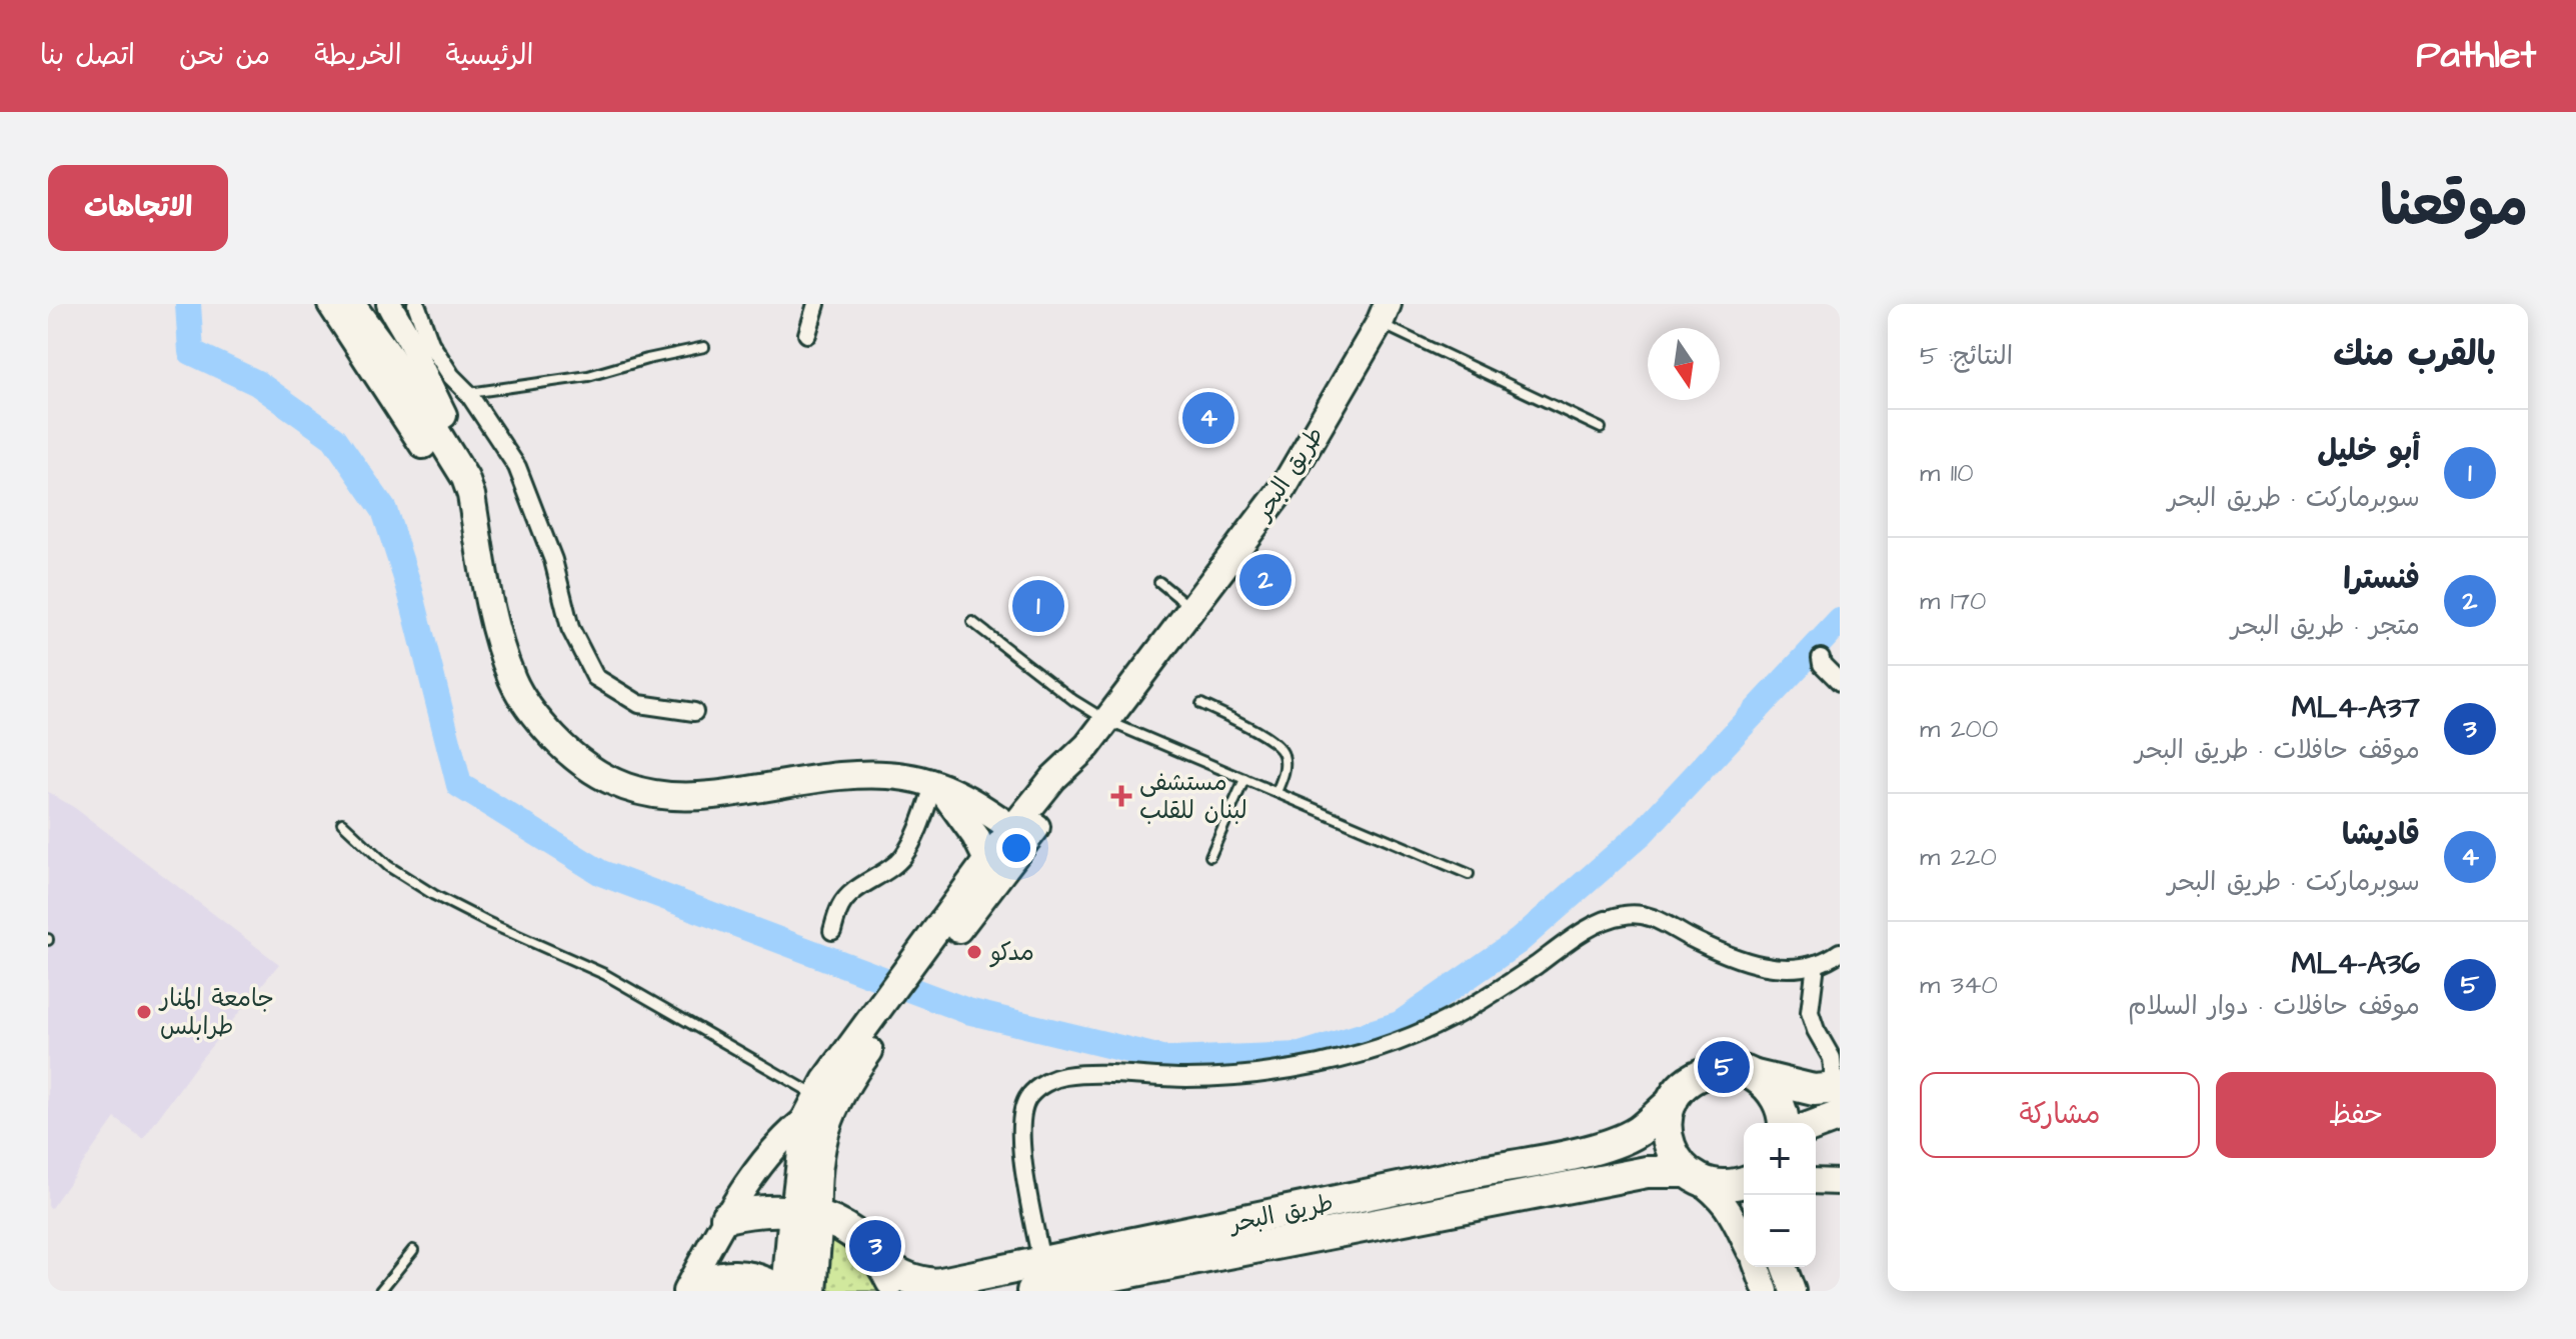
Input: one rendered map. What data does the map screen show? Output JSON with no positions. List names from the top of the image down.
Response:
{
  "streets": {
    "highway": ["طريق البحر"]
  },
  "places": {
    "health": ["مستشفى لبنان للقلب"],
    "other": ["مدكو", "جامعة المنار طرابلس"]
  },
  "north": "bottom",
  "page": {
    "header": "Pathlet",
    "nav": [
      "الرئيسية",
      "الخريطة",
      "من نحن",
      "اتصل بنا"
    ],
    "title": "موقعنا",
    "buttons": [
      "الاتجاهات",
      ["حفظ", "مشاركة"]
    ],
    "heading": ["بالقرب منك", "النتائج: 5"],
    "pins": [
      "4",
      "2",
      "1",
      "5",
      "3"
    ],
    "list": [
      {
        "mark": "1",
        "name": "أبو خليل",
        "note": "سوبرماركت · طريق البحر",
        "value": "110 m"
      },
      {
        "mark": "2",
        "name": "فنسترا",
        "note": "متجر · طريق البحر",
        "value": "170 m"
      },
      {
        "mark": "3",
        "name": "ML4-A37",
        "note": "موقف حافلات · طريق البحر",
        "value": "200 m"
      },
      {
        "mark": "4",
        "name": "قاديشا",
        "note": "سوبرماركت · طريق البحر",
        "value": "220 m"
      },
      {
        "mark": "5",
        "name": "ML4-A36",
        "note": "موقف حافلات · دوار السلام",
        "value": "340 m"
      }
    ],
    "map_buttons": ["+", "−"]
  }
}
